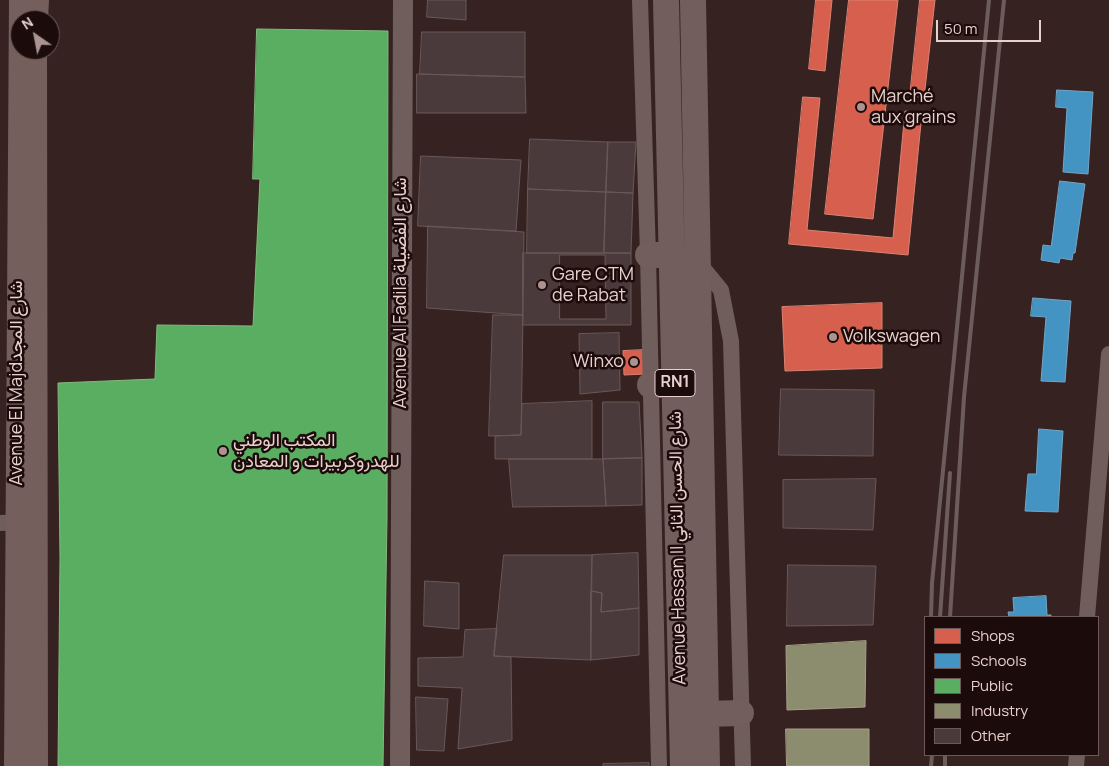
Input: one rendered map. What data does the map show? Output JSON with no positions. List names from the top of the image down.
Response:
{
  "streets": {
    "main road": ["Avenue El Majdشارع المجد", "RN1", "Avenue Hassan II شارع الحسن الثاني"],
    "street": ["Avenue Al Fadila شارع الفضيلة"]
  },
  "places": [
    "Marché aux grains",
    "Gare CTM de Rabat",
    "Volkswagen",
    "Winxo",
    "المكتب الوطني للهدروكربيرات و المعادن"
  ],
  "legend": [
    "Shops",
    "Schools",
    "Public",
    "Industry",
    "Other"
  ],
  "scale_bar": "50 m",
  "north": "top left"
}
